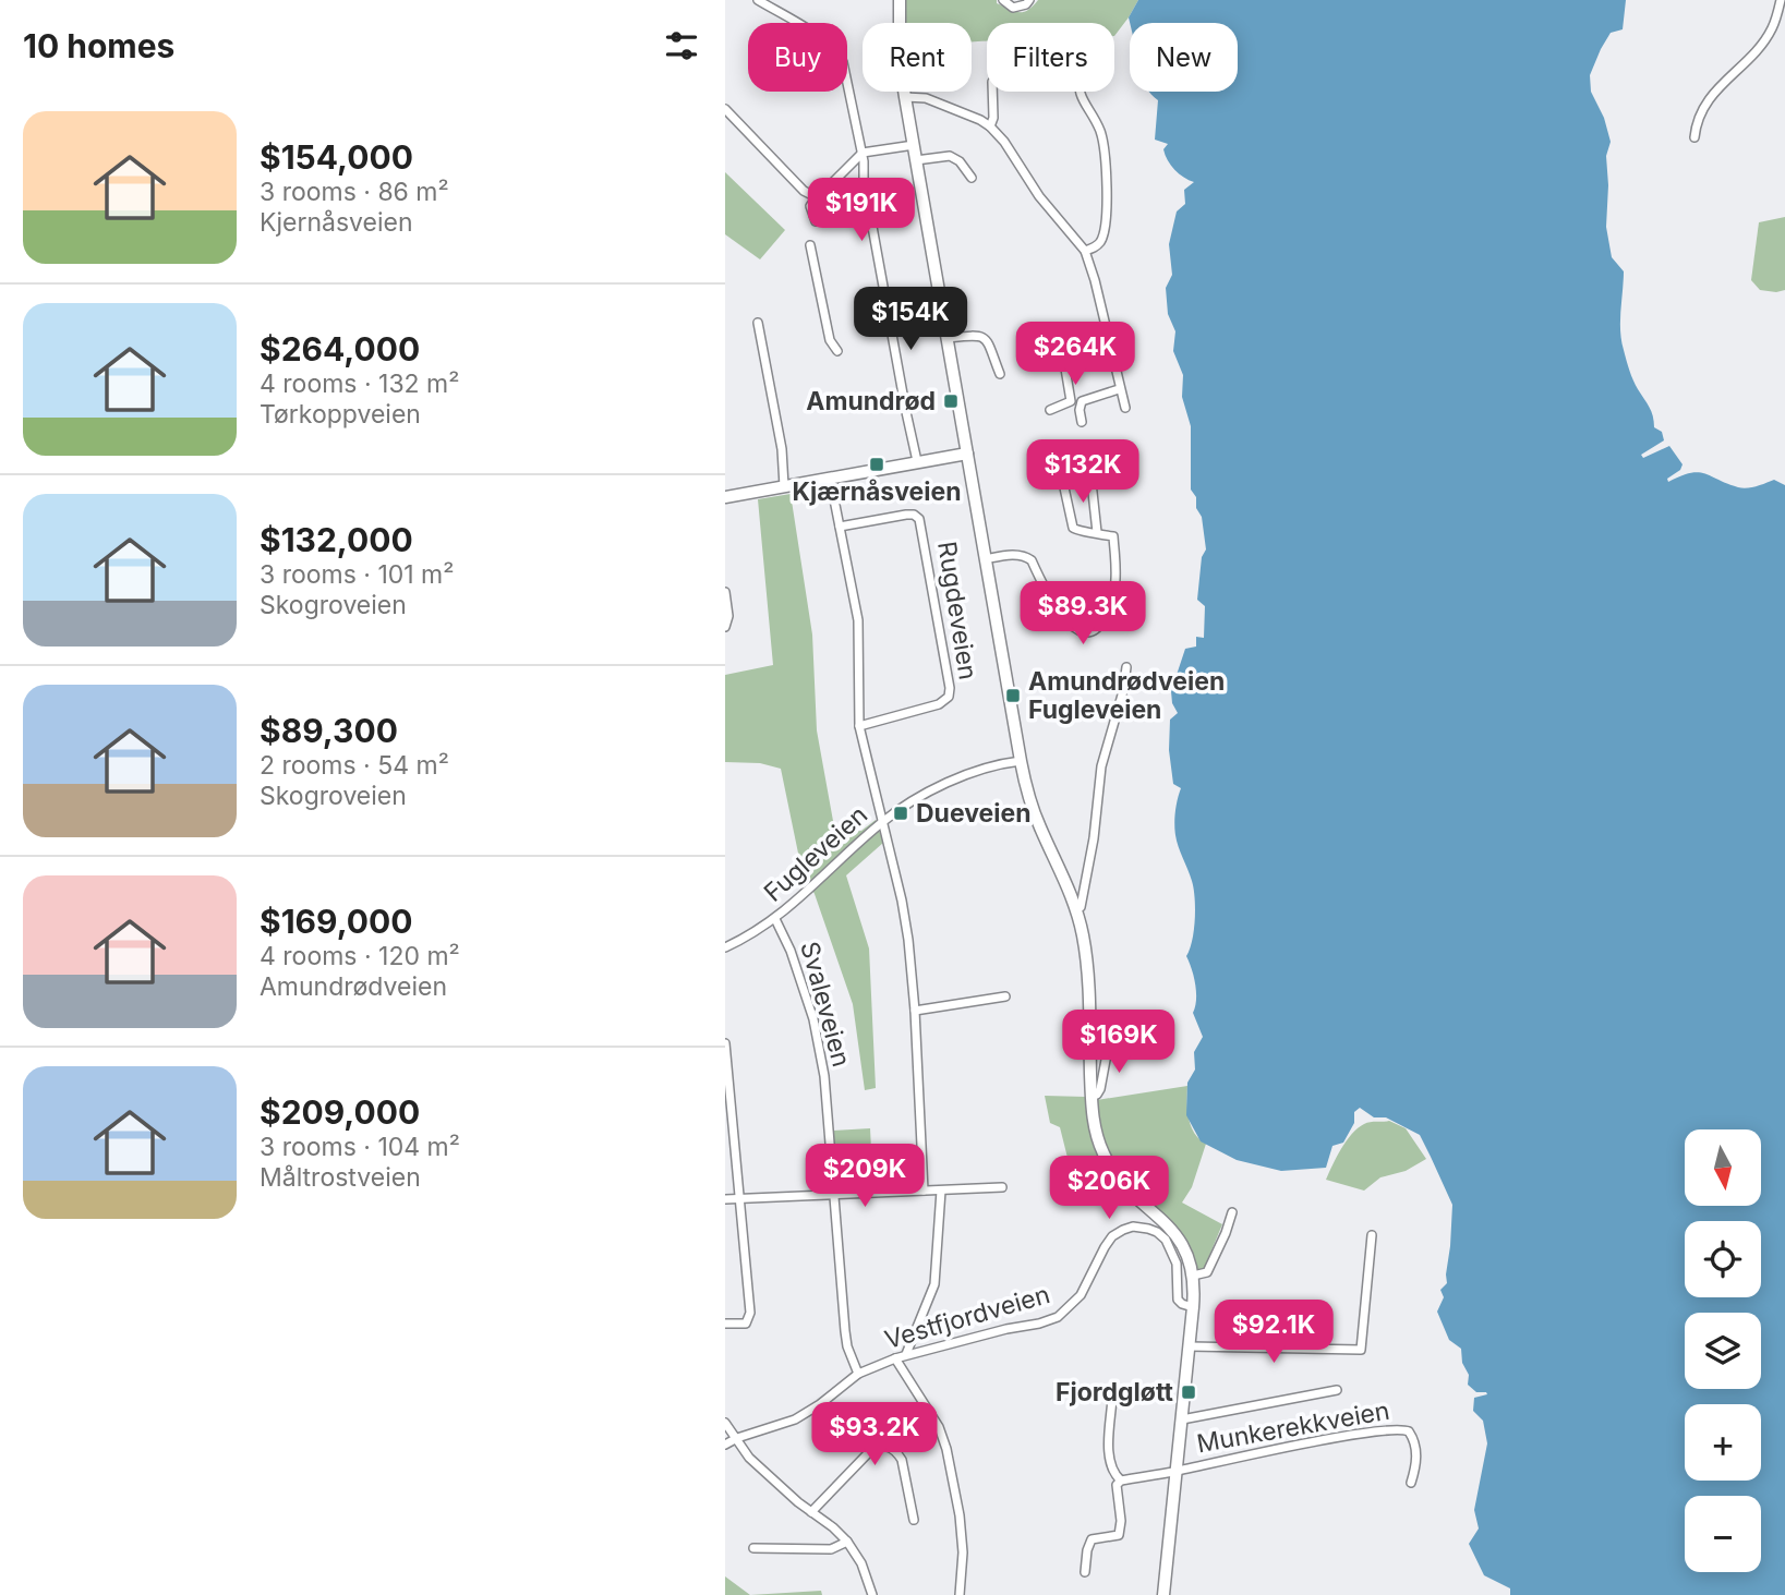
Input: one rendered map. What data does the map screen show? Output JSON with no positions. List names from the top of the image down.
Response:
{
  "streets": {
    "main road": ["Munkerekkveien"],
    "street": [
      "Rugdeveien",
      "Fugleveien",
      "Svaleveien",
      "Vestfjordveien"
    ]
  },
  "crossings": [
    ["Fugleveien", "Svaleveien"],
    ["Svaleveien", "Vestfjordveien"],
    ["Vestfjordveien", "Munkerekkveien"]
  ],
  "places": {
    "transit": [
      "Amundrød",
      "Kjærnåsveien",
      "Amundrødveien Fugleveien",
      "Dueveien",
      "Fjordgløtt"
    ]
  },
  "north": "bottom",
  "page": {
    "heading": "10 homes",
    "chip": [
      "Buy",
      "Rent",
      "Filters",
      "New"
    ],
    "list": [
      {
        "name": "$154,000",
        "note": "3 rooms · 86 m² · Kjernåsveien"
      },
      {
        "name": "$264,000",
        "note": "4 rooms · 132 m² · Tørkoppveien"
      },
      {
        "name": "$132,000",
        "note": "3 rooms · 101 m² · Skogroveien"
      },
      {
        "name": "$89,300",
        "note": "2 rooms · 54 m² · Skogroveien"
      },
      {
        "name": "$169,000",
        "note": "4 rooms · 120 m² · Amundrødveien"
      },
      {
        "name": "$209,000",
        "note": "3 rooms · 104 m² · Måltrostveien"
      }
    ],
    "price": [
      "$191K",
      "$154K",
      "$264K",
      "$132K",
      "$89.3K",
      "$169K",
      "$209K",
      "$206K",
      "$92.1K",
      "$93.2K"
    ],
    "map_buttons": ["+", "−"]
  }
}
